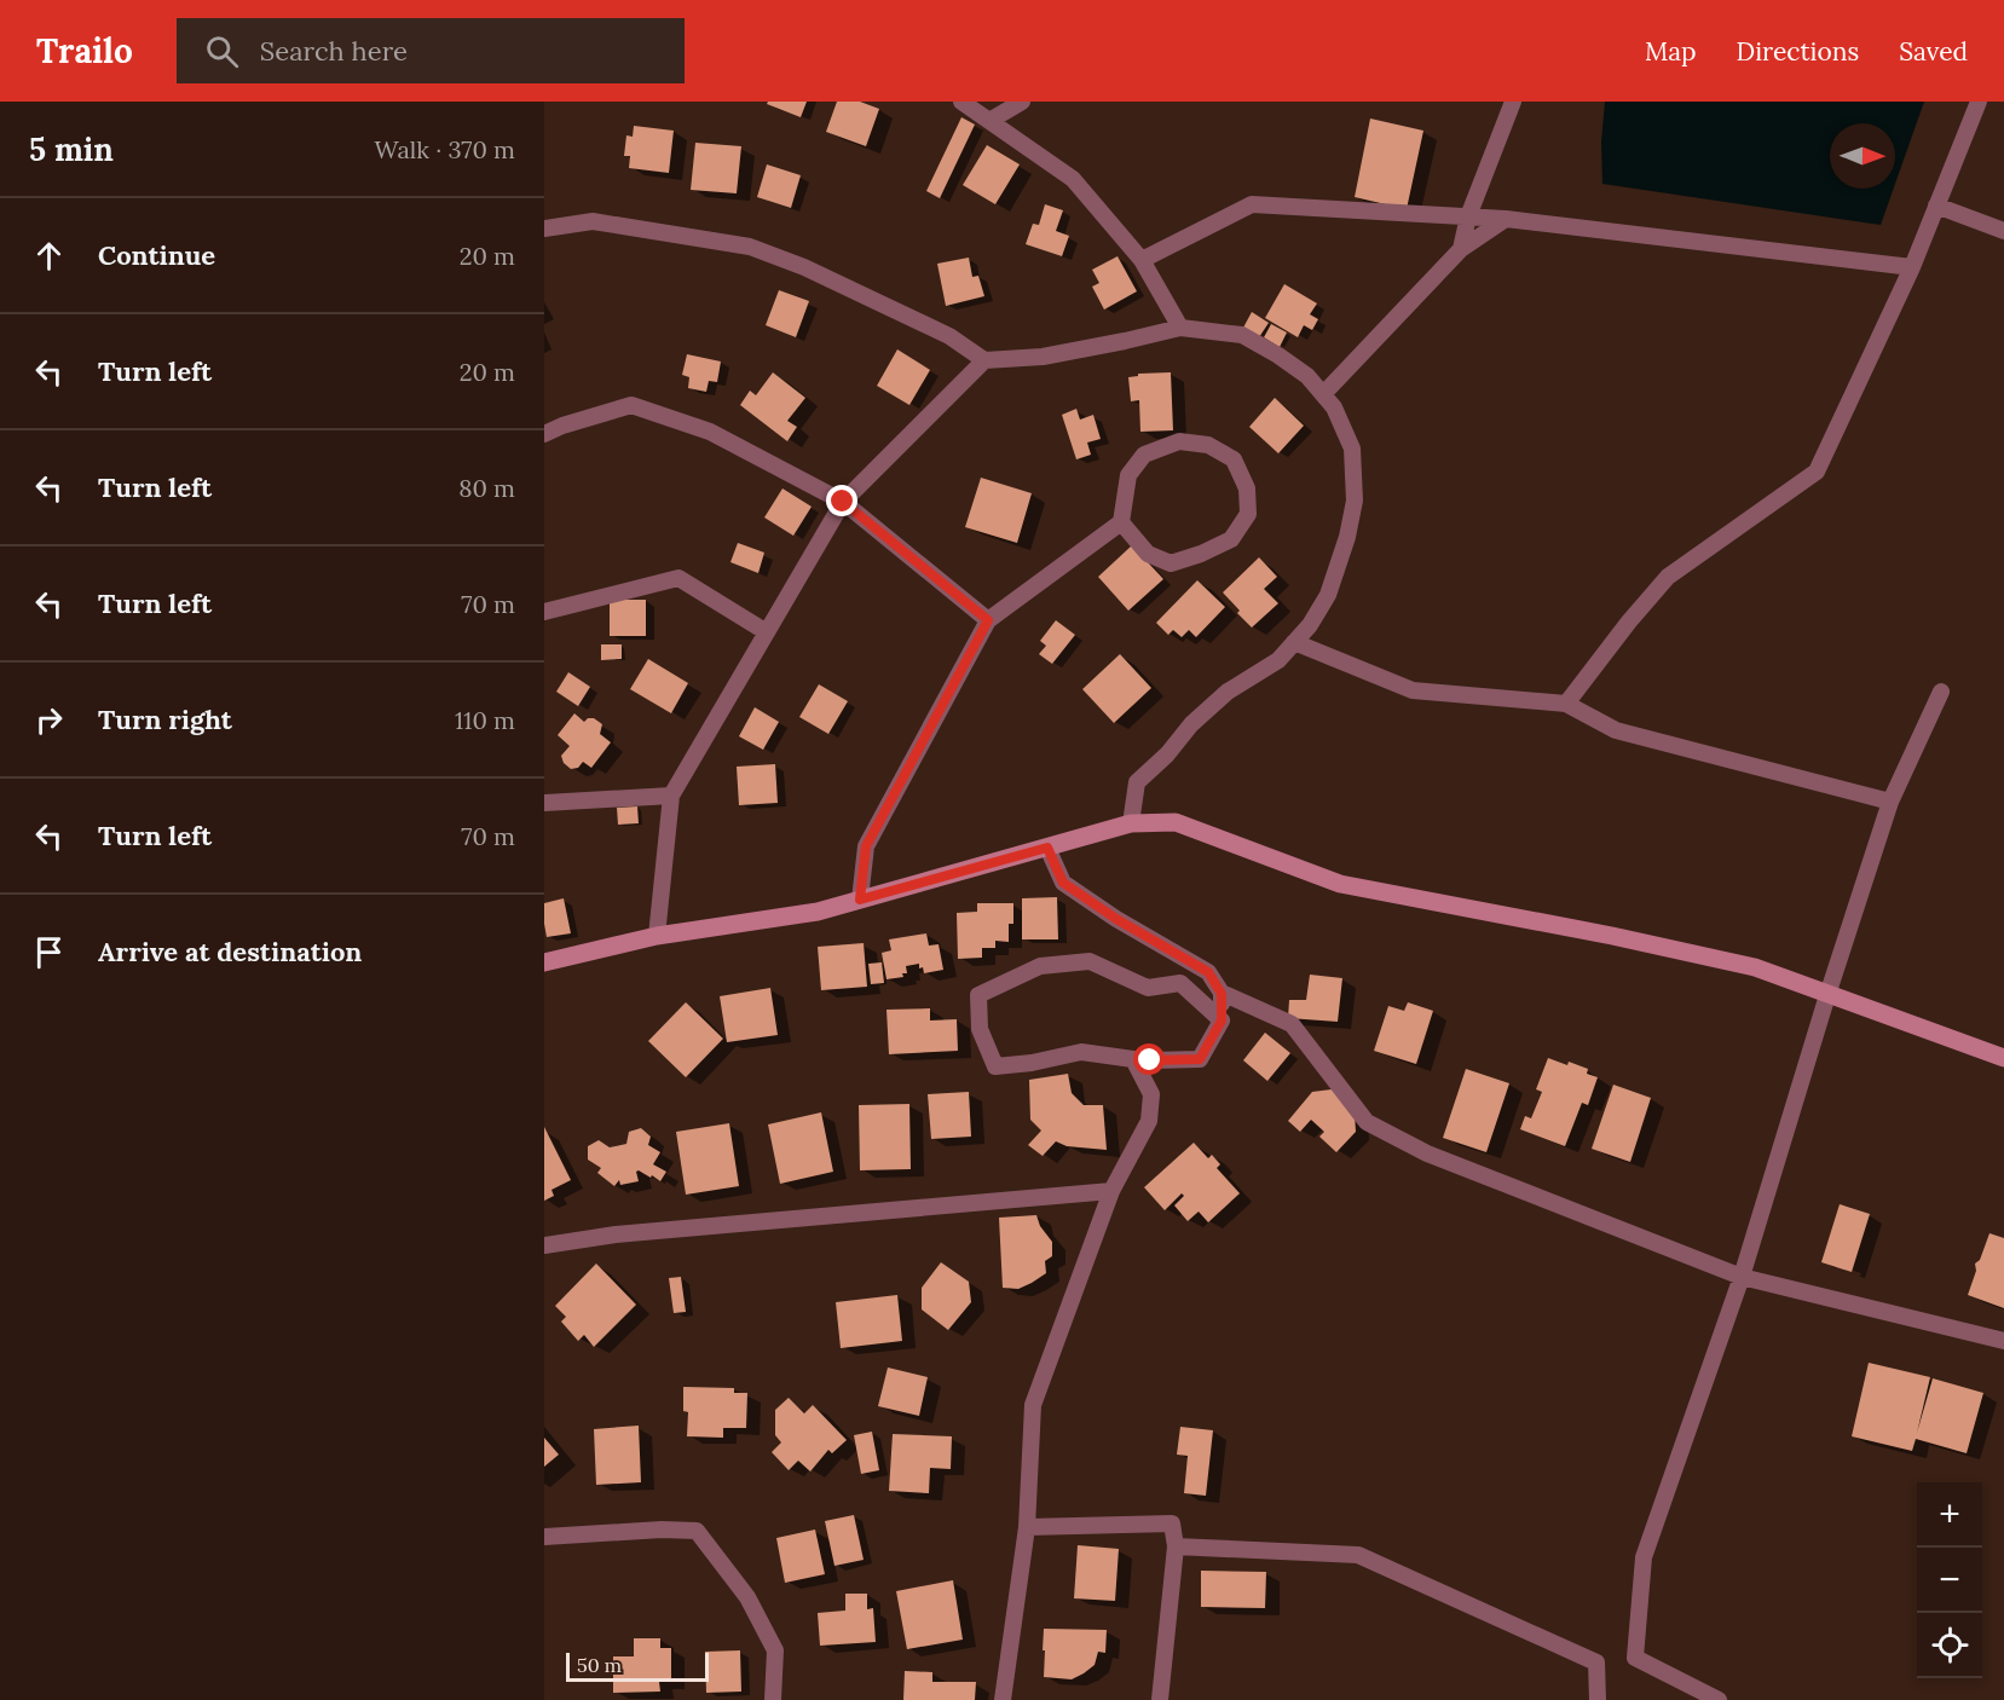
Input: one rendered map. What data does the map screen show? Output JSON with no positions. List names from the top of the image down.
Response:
{
  "scale_bar": "50 m",
  "north": "right",
  "page": {
    "header": "Trailo",
    "search": "Search here",
    "nav": ["Map", "Directions", "Saved"],
    "heading": ["5 min", "Walk · 370 m"],
    "list": [
      ["Continue", "20 m"],
      ["Turn left", "20 m"],
      ["Turn left", "80 m"],
      ["Turn left", "70 m"],
      ["Turn right", "110 m"],
      ["Turn left", "70 m"],
      "Arrive at destination"
    ],
    "map_buttons": ["+", "−"],
    "scale": "50 m"
  }
}
